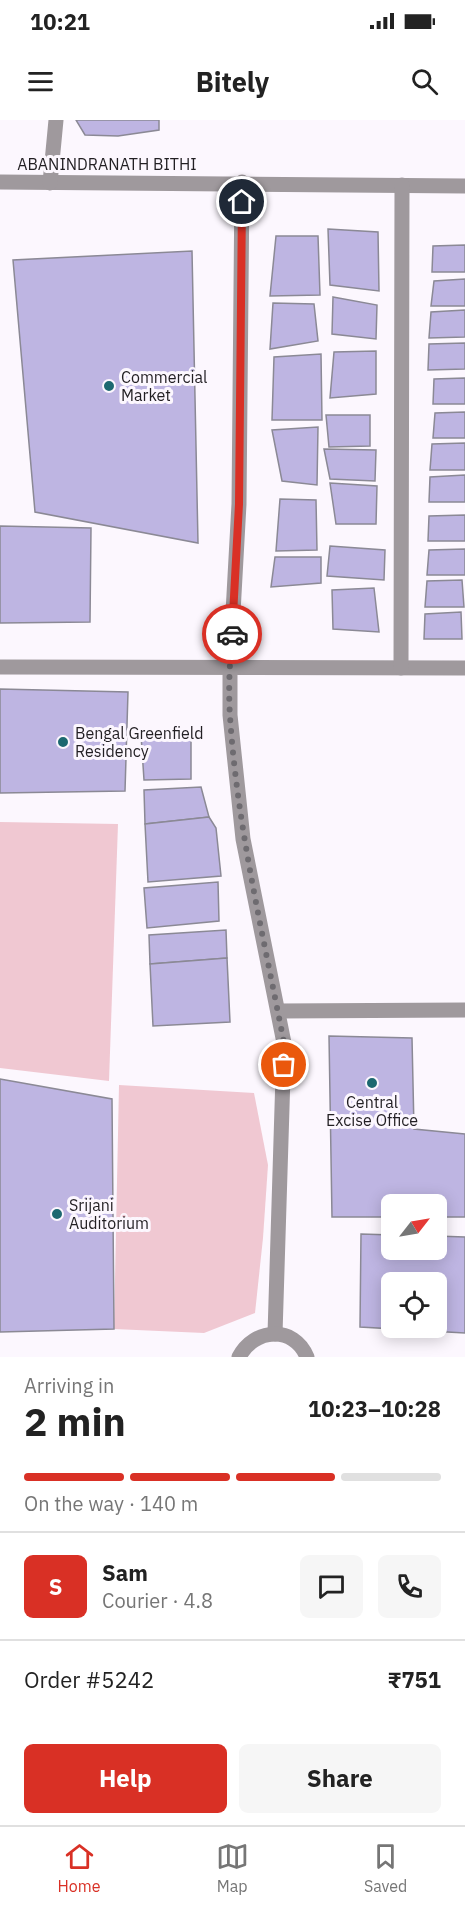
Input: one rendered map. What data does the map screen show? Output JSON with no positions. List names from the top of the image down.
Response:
{
  "streets": {
    "street": ["ABANINDRANATH BITHI"]
  },
  "places": [
    "Commercial Market",
    "Bengal Greenfield Residency",
    "Central Excise Office",
    "Srijani Auditorium"
  ],
  "north": "top right",
  "page": {
    "status": "10:21",
    "header": "Bitely",
    "heading": ["2 min", "Arriving in", "10:23–10:28"],
    "panel": [
      "Sam",
      "Courier · 4.8",
      "Order #5242",
      "₹751"
    ],
    "bar": "On the way · 140 m",
    "round": "S",
    "buttons": ["Help", "Share"],
    "tabs": ["Home", "Map", "Saved"]
  }
}
